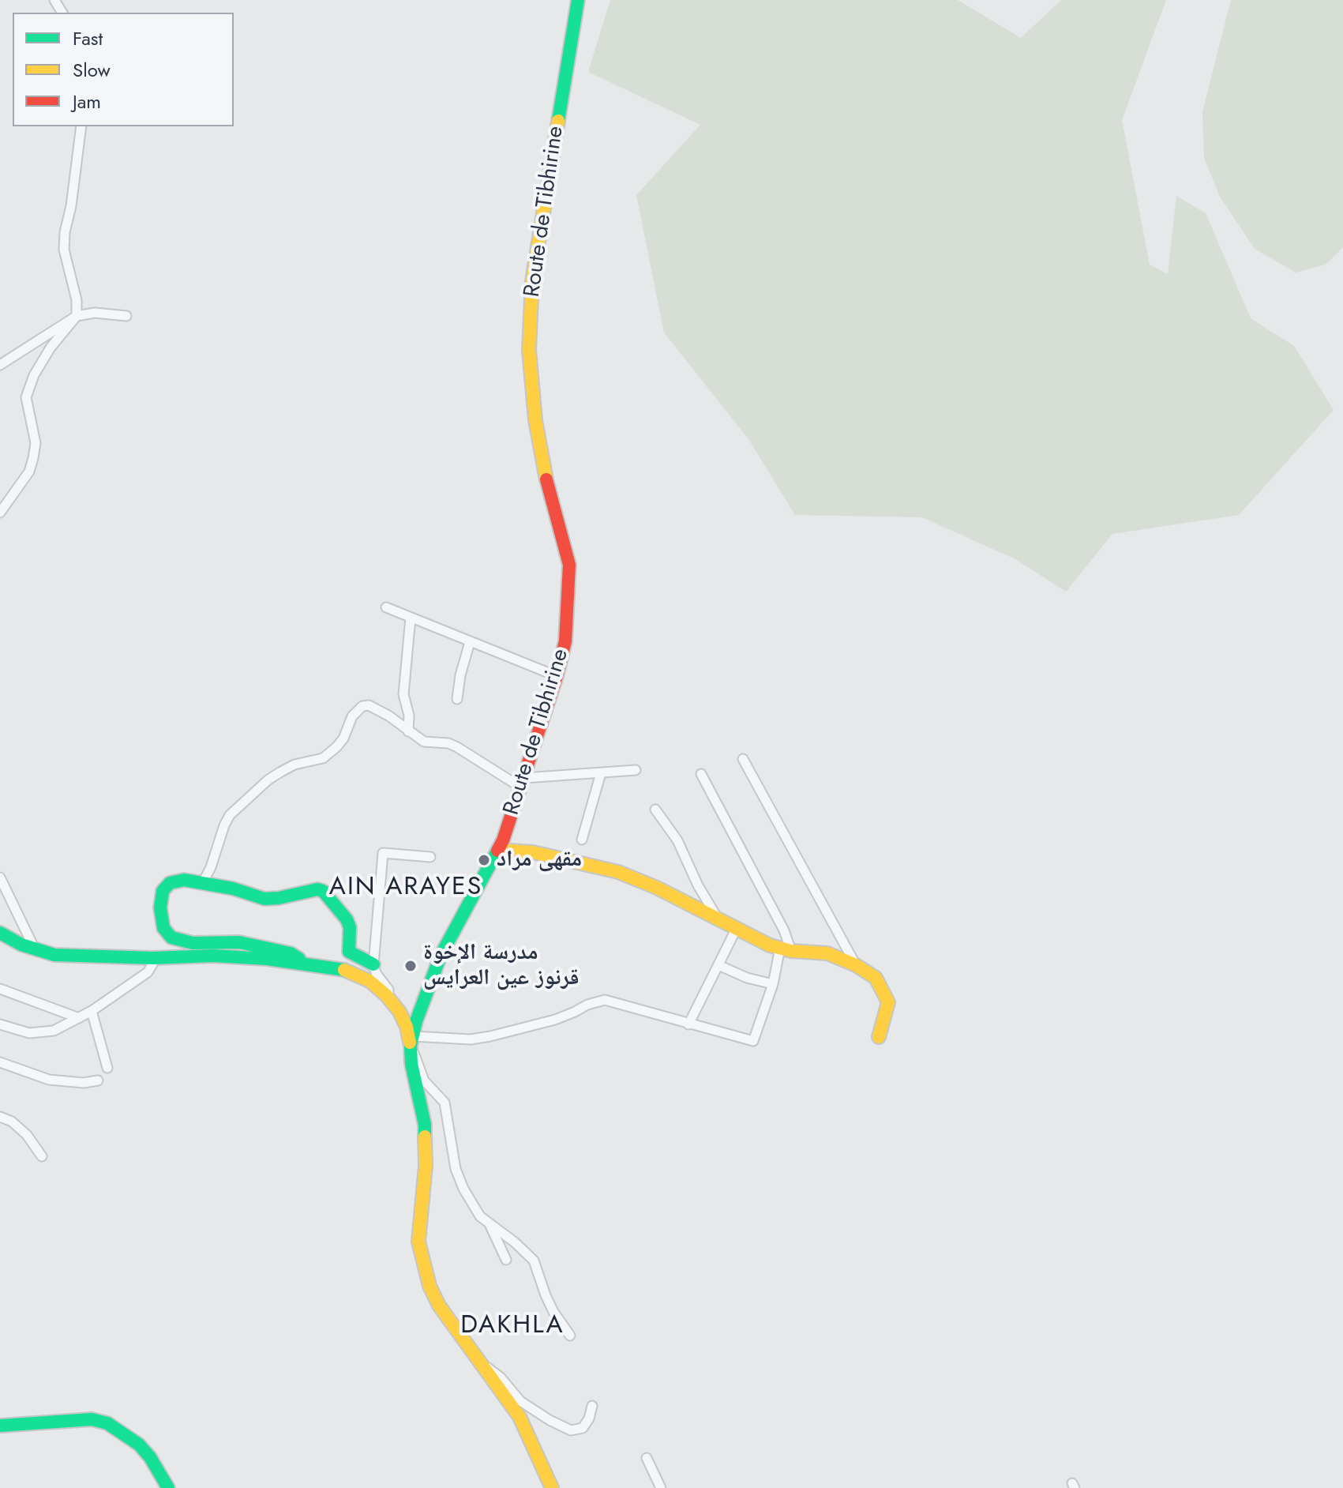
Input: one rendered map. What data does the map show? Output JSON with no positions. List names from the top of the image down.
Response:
{
  "streets": {
    "street": ["Route de Tibhirine"]
  },
  "districts": ["AIN ARAYES", "DAKHLA"],
  "places": ["مقهى مراد", "مدرسة الإخوة قرنوز عين العرايس"],
  "legend": ["Fast", "Slow", "Jam"]
}
